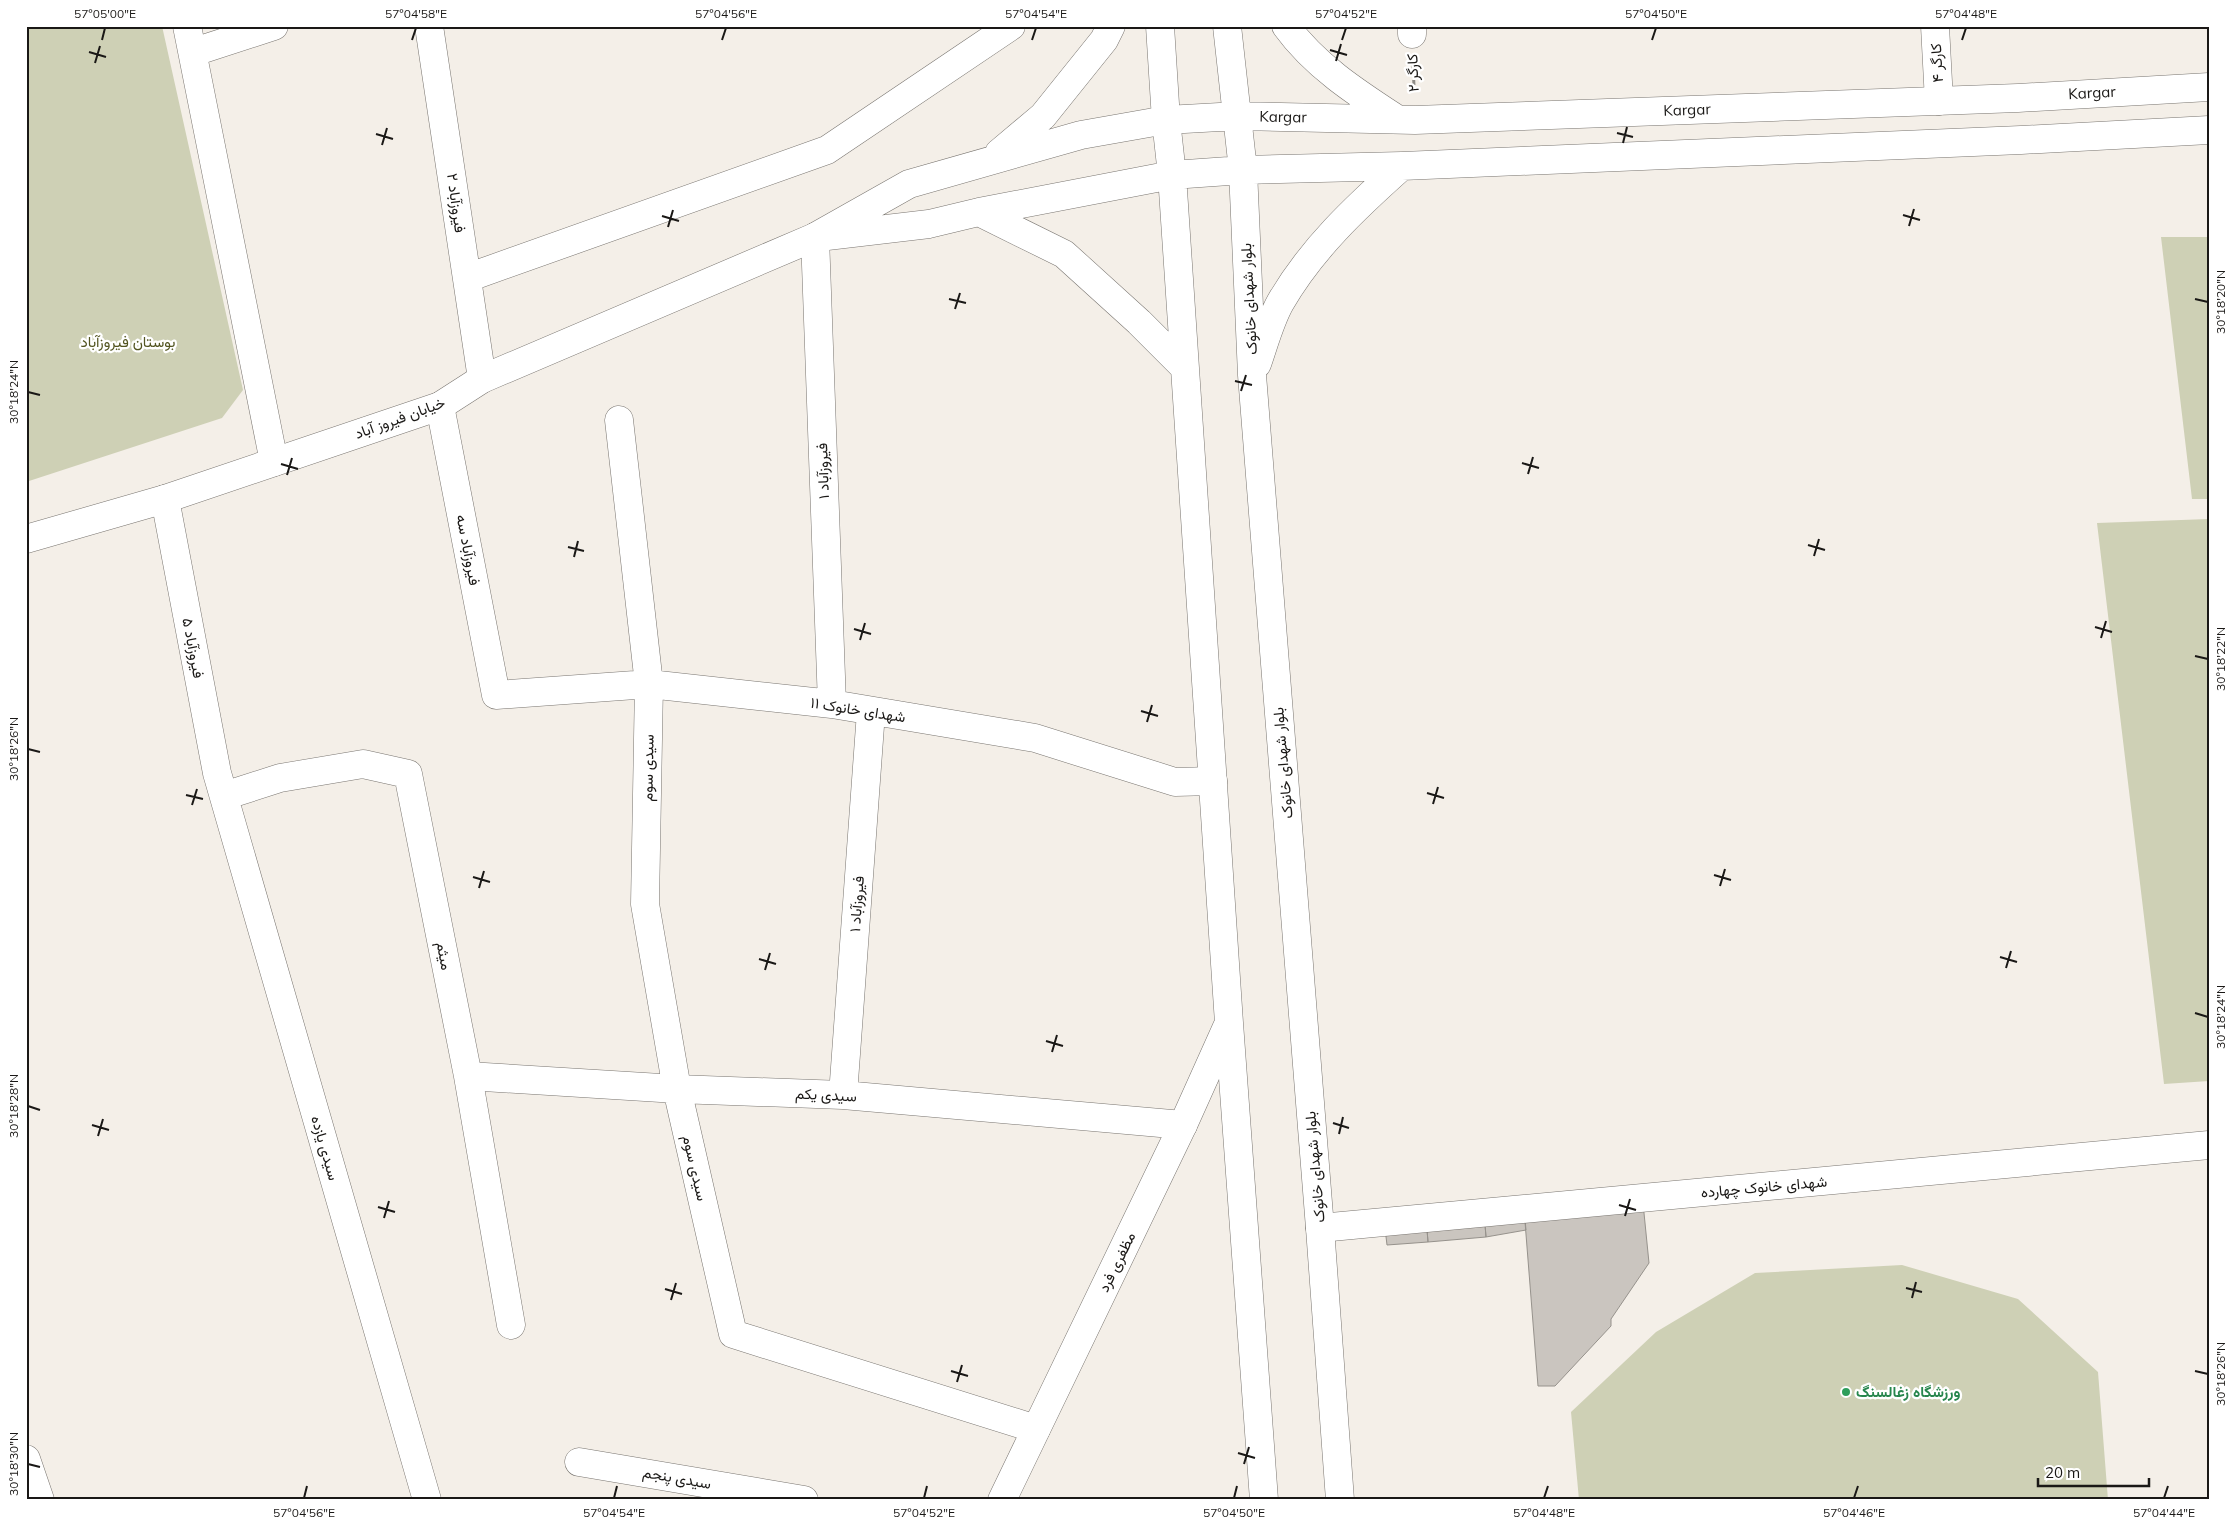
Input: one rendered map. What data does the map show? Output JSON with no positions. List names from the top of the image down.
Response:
{
  "streets": {
    "street": [
      "کارگر ۴",
      "Kargar",
      "فیروزآباد ۲",
      "بلوار شهدای خانوک",
      "خیابان فیروز آباد",
      "فیروزآباد ۱",
      "فیروزآباد سه",
      "فیروزآباد ۵",
      "شهدای خانوک ۱۱",
      "سیدی سوم",
      "میثم",
      "سیدی یکم",
      "سیدی یازده",
      "شهدای خانوک چهارده",
      "مظفری فرد",
      "سیدی پنجم"
    ],
    "path": ["کارگر ۲"]
  },
  "crossings": [
    ["کارگر ۴", "Kargar"],
    ["کارگر ۲", "Kargar"],
    ["Kargar", "بلوار شهدای خانوک"],
    ["Kargar", "خیابان فیروز آباد"],
    ["Kargar", "فیروزآباد ۱"],
    ["فیروزآباد ۲", "خیابان فیروز آباد"],
    ["بلوار شهدای خانوک", "شهدای خانوک چهارده"],
    ["خیابان فیروز آباد", "فیروزآباد ۱"],
    ["خیابان فیروز آباد", "فیروزآباد سه"],
    ["خیابان فیروز آباد", "فیروزآباد ۵"],
    ["فیروزآباد ۱", "شهدای خانوک ۱۱"],
    ["فیروزآباد ۱", "سیدی یکم"],
    ["فیروزآباد سه", "شهدای خانوک ۱۱"],
    ["فیروزآباد ۵", "میثم"],
    ["فیروزآباد ۵", "سیدی یازده"],
    ["شهدای خانوک ۱۱", "سیدی سوم"],
    ["سیدی سوم", "سیدی یکم"],
    ["سیدی سوم", "مظفری فرد"],
    ["میثم", "سیدی یکم"],
    ["میثم", "سیدی یازده"],
    ["سیدی یکم", "مظفری فرد"]
  ],
  "parks": ["بوستان فیروزآباد"],
  "places": ["ورزشگاه زغالسنگ"],
  "scale_bar": "20 m",
  "coordinates": [
    "57°05'00\"E",
    "57°04'58\"E",
    "57°04'56\"E",
    "57°04'54\"E",
    "57°04'52\"E",
    "57°04'50\"E",
    "57°04'48\"E",
    "30°18'20\"N",
    "30°18'24\"N",
    "30°18'22\"N",
    "30°18'26\"N",
    "30°18'28\"N",
    "30°18'30\"N",
    "57°04'46\"E",
    "57°04'44\"E"
  ]
}
